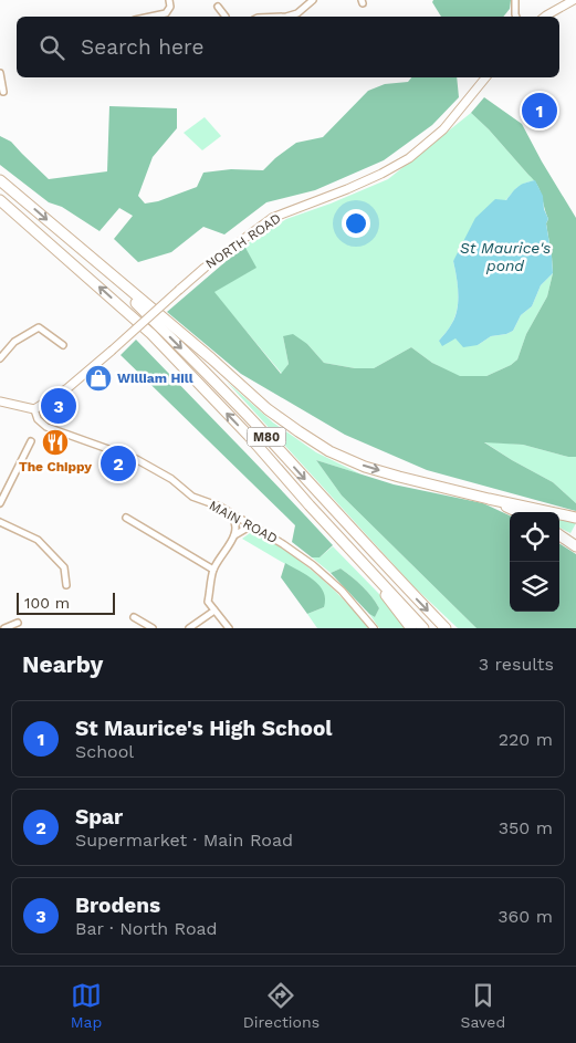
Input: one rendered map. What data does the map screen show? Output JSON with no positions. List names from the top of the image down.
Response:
{
  "streets": {
    "highway": ["M80"],
    "main road": ["NORTH ROAD"],
    "street": ["MAIN ROAD"]
  },
  "crossings": [
    ["NORTH ROAD", "MAIN ROAD"]
  ],
  "water": ["St Maurice's pond"],
  "places": {
    "shop": ["William Hill"],
    "restaurant": ["The Chippy"]
  },
  "scale_bar": "100 m",
  "page": {
    "search": "Search here",
    "pins": ["1", "3", "2"],
    "scale": "100 m",
    "heading": ["Nearby", "3 results"],
    "list": [
      {
        "mark": "1",
        "name": "St Maurice's High School",
        "note": "School",
        "value": "220 m"
      },
      {
        "mark": "2",
        "name": "Spar",
        "note": "Supermarket · Main Road",
        "value": "350 m"
      },
      {
        "mark": "3",
        "name": "Brodens",
        "note": "Bar · North Road",
        "value": "360 m"
      }
    ],
    "nav": ["Map", "Directions", "Saved"]
  }
}
